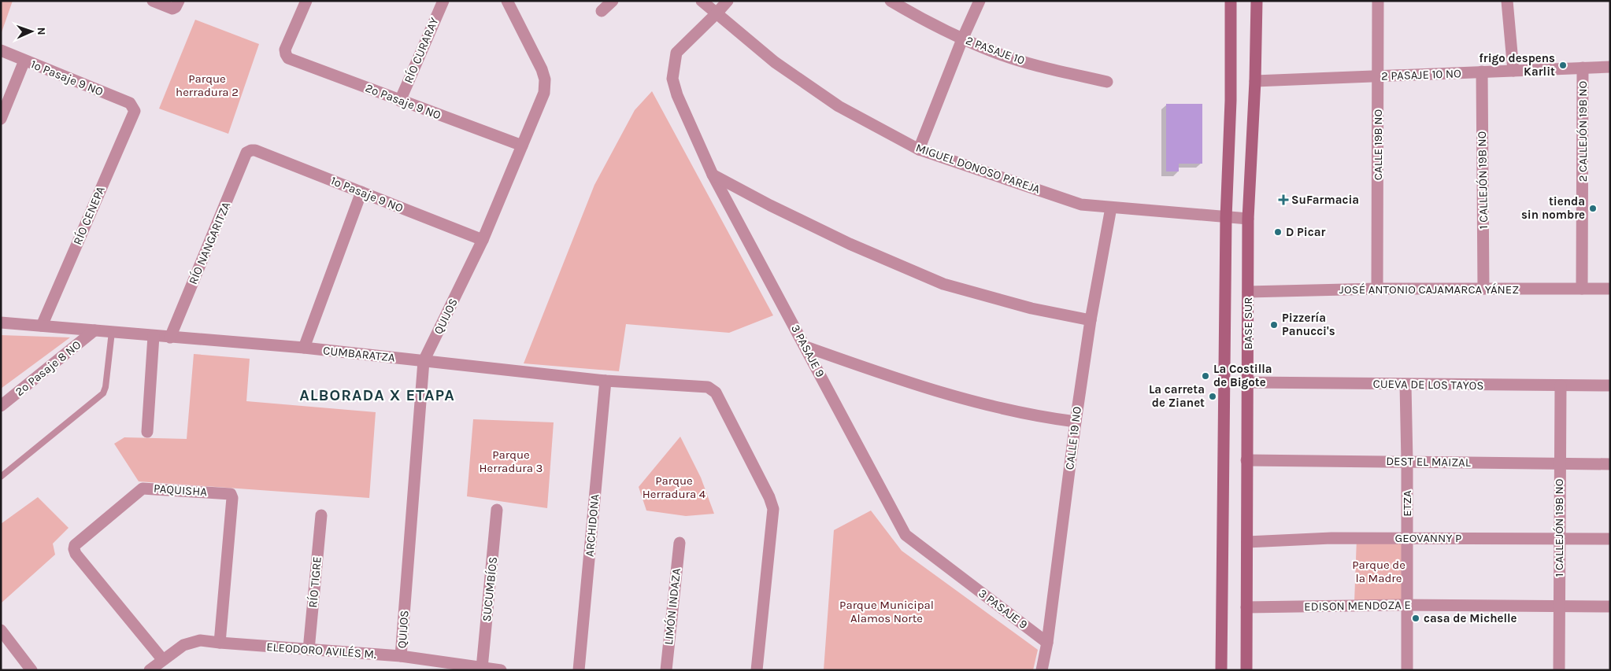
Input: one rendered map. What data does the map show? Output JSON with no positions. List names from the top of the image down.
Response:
{
  "streets": {
    "street": [
      "RÍO CURARAY",
      "2 PASAJE 10",
      "2 PASAJE 10 NO",
      "1º Pasaje 9 NO",
      "2º Pasaje 9 NO",
      "2 CALLEJÓN 19B NO",
      "CALLE 19B NO",
      "MIGUEL DONOSO PAREJA",
      "1 CALLEJÓN 19B NO",
      "RÍO CENEPA",
      "RÍO NANGARITZA",
      "JOSÉ ANTONIO CAJAMARCA YÁNEZ",
      "QUIJOS",
      "BASE SUR",
      "3 PASAJE 9",
      "CUMBARATZA",
      "2º Pasaje 8 NO",
      "CUEVA DE LOS TAYOS",
      "CALLE 19 NO",
      "DEST EL MAIZAL",
      "PAQUISHA",
      "ETZA",
      "ARCHIDONA",
      "GEOVANNY P",
      "RÍO TIGRE",
      "SUCUMBÍOS",
      "EDISON MENDOZA E",
      "LIMÓN INDAZA",
      "ELEODORO AVILÉS M."
    ]
  },
  "crossings": [
    ["RÍO CURARAY", "2º Pasaje 9 NO"],
    ["2 PASAJE 10 NO", "2 CALLEJÓN 19B NO"],
    ["2 PASAJE 10 NO", "CALLE 19B NO"],
    ["2 PASAJE 10 NO", "1 CALLEJÓN 19B NO"],
    ["2 PASAJE 10 NO", "BASE SUR"],
    ["1º Pasaje 9 NO", "RÍO CENEPA"],
    ["1º Pasaje 9 NO", "RÍO NANGARITZA"],
    ["1º Pasaje 9 NO", "QUIJOS"],
    ["2º Pasaje 9 NO", "QUIJOS"],
    ["2 CALLEJÓN 19B NO", "JOSÉ ANTONIO CAJAMARCA YÁNEZ"],
    ["CALLE 19B NO", "JOSÉ ANTONIO CAJAMARCA YÁNEZ"],
    ["MIGUEL DONOSO PAREJA", "BASE SUR"],
    ["MIGUEL DONOSO PAREJA", "3 PASAJE 9"],
    ["MIGUEL DONOSO PAREJA", "CALLE 19 NO"],
    ["1 CALLEJÓN 19B NO", "JOSÉ ANTONIO CAJAMARCA YÁNEZ"],
    ["1 CALLEJÓN 19B NO", "CUEVA DE LOS TAYOS"],
    ["1 CALLEJÓN 19B NO", "DEST EL MAIZAL"],
    ["1 CALLEJÓN 19B NO", "GEOVANNY P"],
    ["1 CALLEJÓN 19B NO", "EDISON MENDOZA E"],
    ["RÍO CENEPA", "CUMBARATZA"],
    ["RÍO NANGARITZA", "CUMBARATZA"],
    ["JOSÉ ANTONIO CAJAMARCA YÁNEZ", "BASE SUR"],
    ["QUIJOS", "CUMBARATZA"],
    ["QUIJOS", "ELEODORO AVILÉS M."],
    ["BASE SUR", "CUEVA DE LOS TAYOS"],
    ["BASE SUR", "DEST EL MAIZAL"],
    ["BASE SUR", "GEOVANNY P"],
    ["BASE SUR", "EDISON MENDOZA E"],
    ["3 PASAJE 9", "CALLE 19 NO"],
    ["CUMBARATZA", "2º Pasaje 8 NO"],
    ["CUMBARATZA", "ARCHIDONA"],
    ["CUEVA DE LOS TAYOS", "ETZA"],
    ["DEST EL MAIZAL", "ETZA"],
    ["PAQUISHA", "ELEODORO AVILÉS M."],
    ["ETZA", "GEOVANNY P"],
    ["ETZA", "EDISON MENDOZA E"],
    ["RÍO TIGRE", "ELEODORO AVILÉS M."],
    ["SUCUMBÍOS", "ELEODORO AVILÉS M."]
  ],
  "districts": ["ALBORADA X ETAPA"],
  "parks": [
    "Parque herradura 2",
    "Parque Herradura 3",
    "Parque Herradura 4",
    "Parque de la Madre",
    "Parque Municipal Alamos Norte"
  ],
  "places": {
    "other": [
      "frigo despens Karlit",
      "tienda sin nombre",
      "D Picar",
      "Pizzería Panucci's",
      "La Costilla de Bigote",
      "La carreta de Zianet",
      "casa de Michelle"
    ],
    "health": ["SuFarmacia"]
  },
  "north": "right"
}
